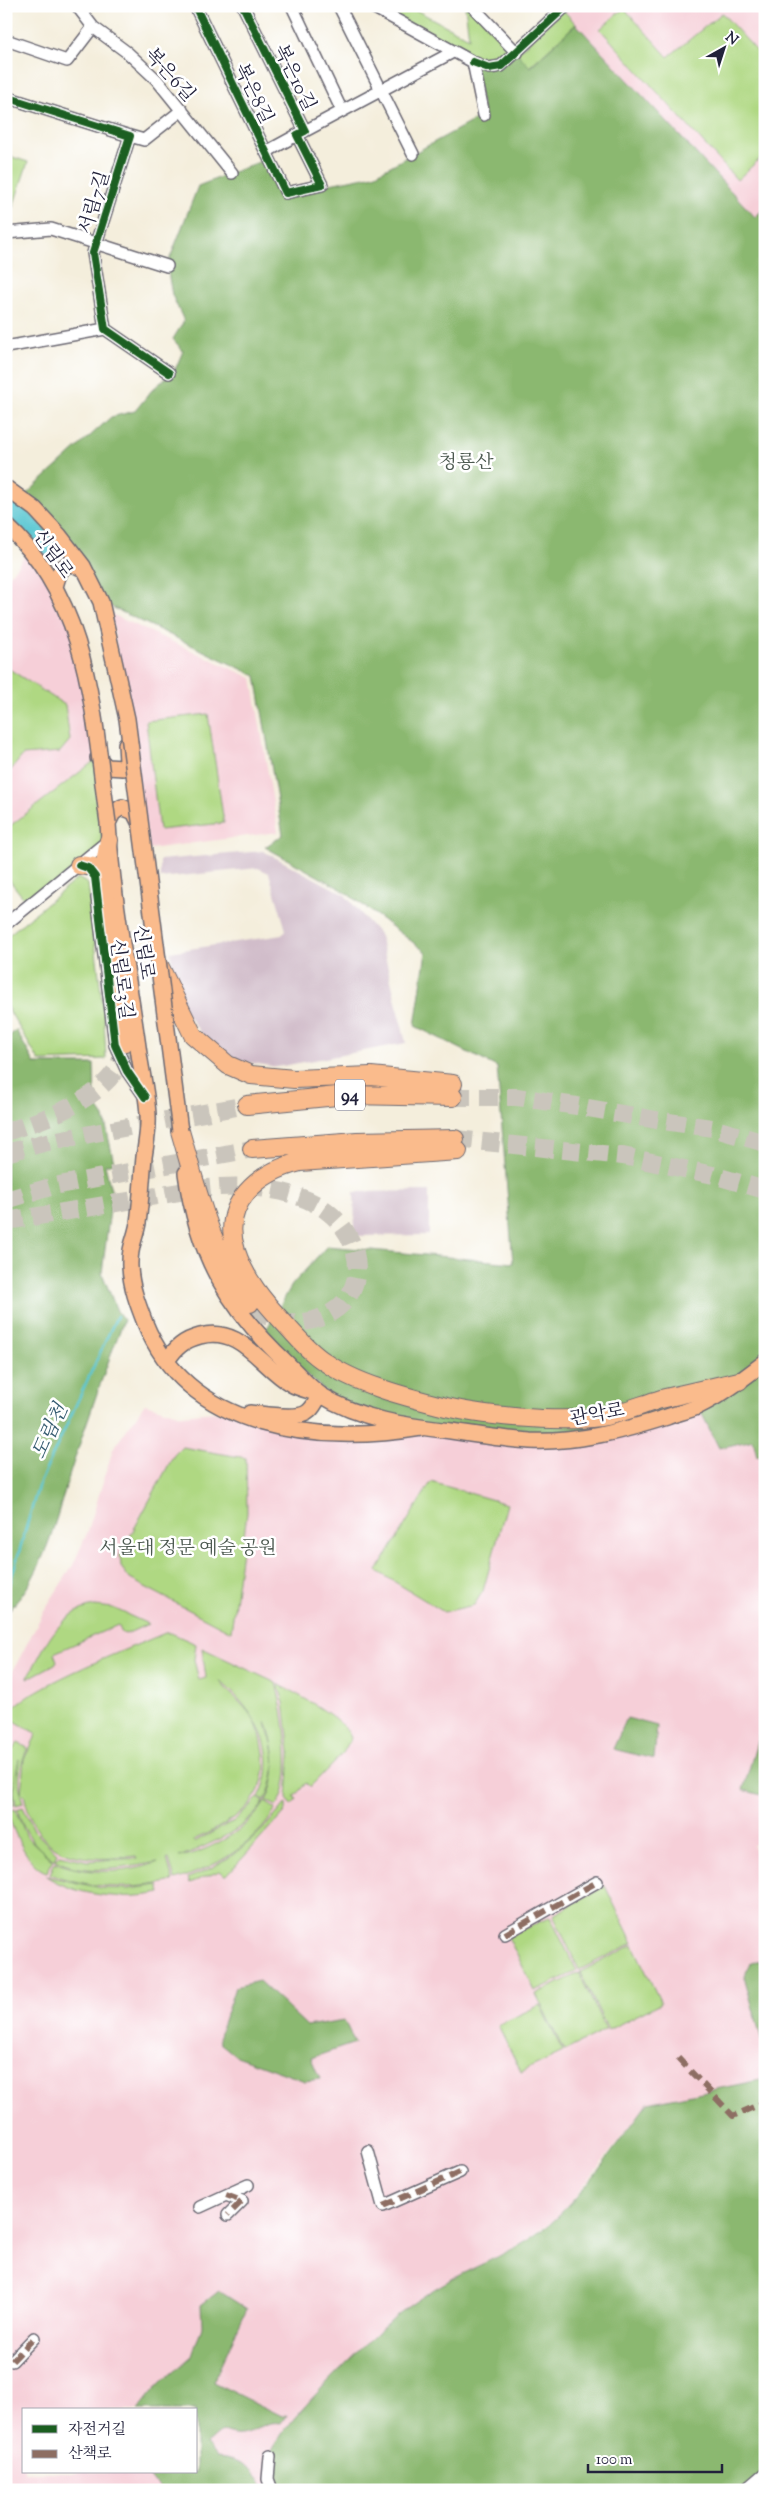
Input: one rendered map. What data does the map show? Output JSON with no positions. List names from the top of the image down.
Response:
{
  "streets": {
    "highway": ["94"],
    "main road": ["신림로", "관악로"],
    "street": [
      "복은6길",
      "복은10길",
      "복은8길",
      "서림7길",
      "신림로3길"
    ]
  },
  "crossings": [
    ["복은10길", "복은8길"],
    ["신림로", "신림로3길"],
    ["신림로", "94"],
    ["신림로", "관악로"]
  ],
  "water": ["도림천"],
  "parks": ["청룡산", "서울대 정문 예술 공원"],
  "legend": ["자전거길", "산책로"],
  "scale_bar": "100 m",
  "north": "top right"
}
